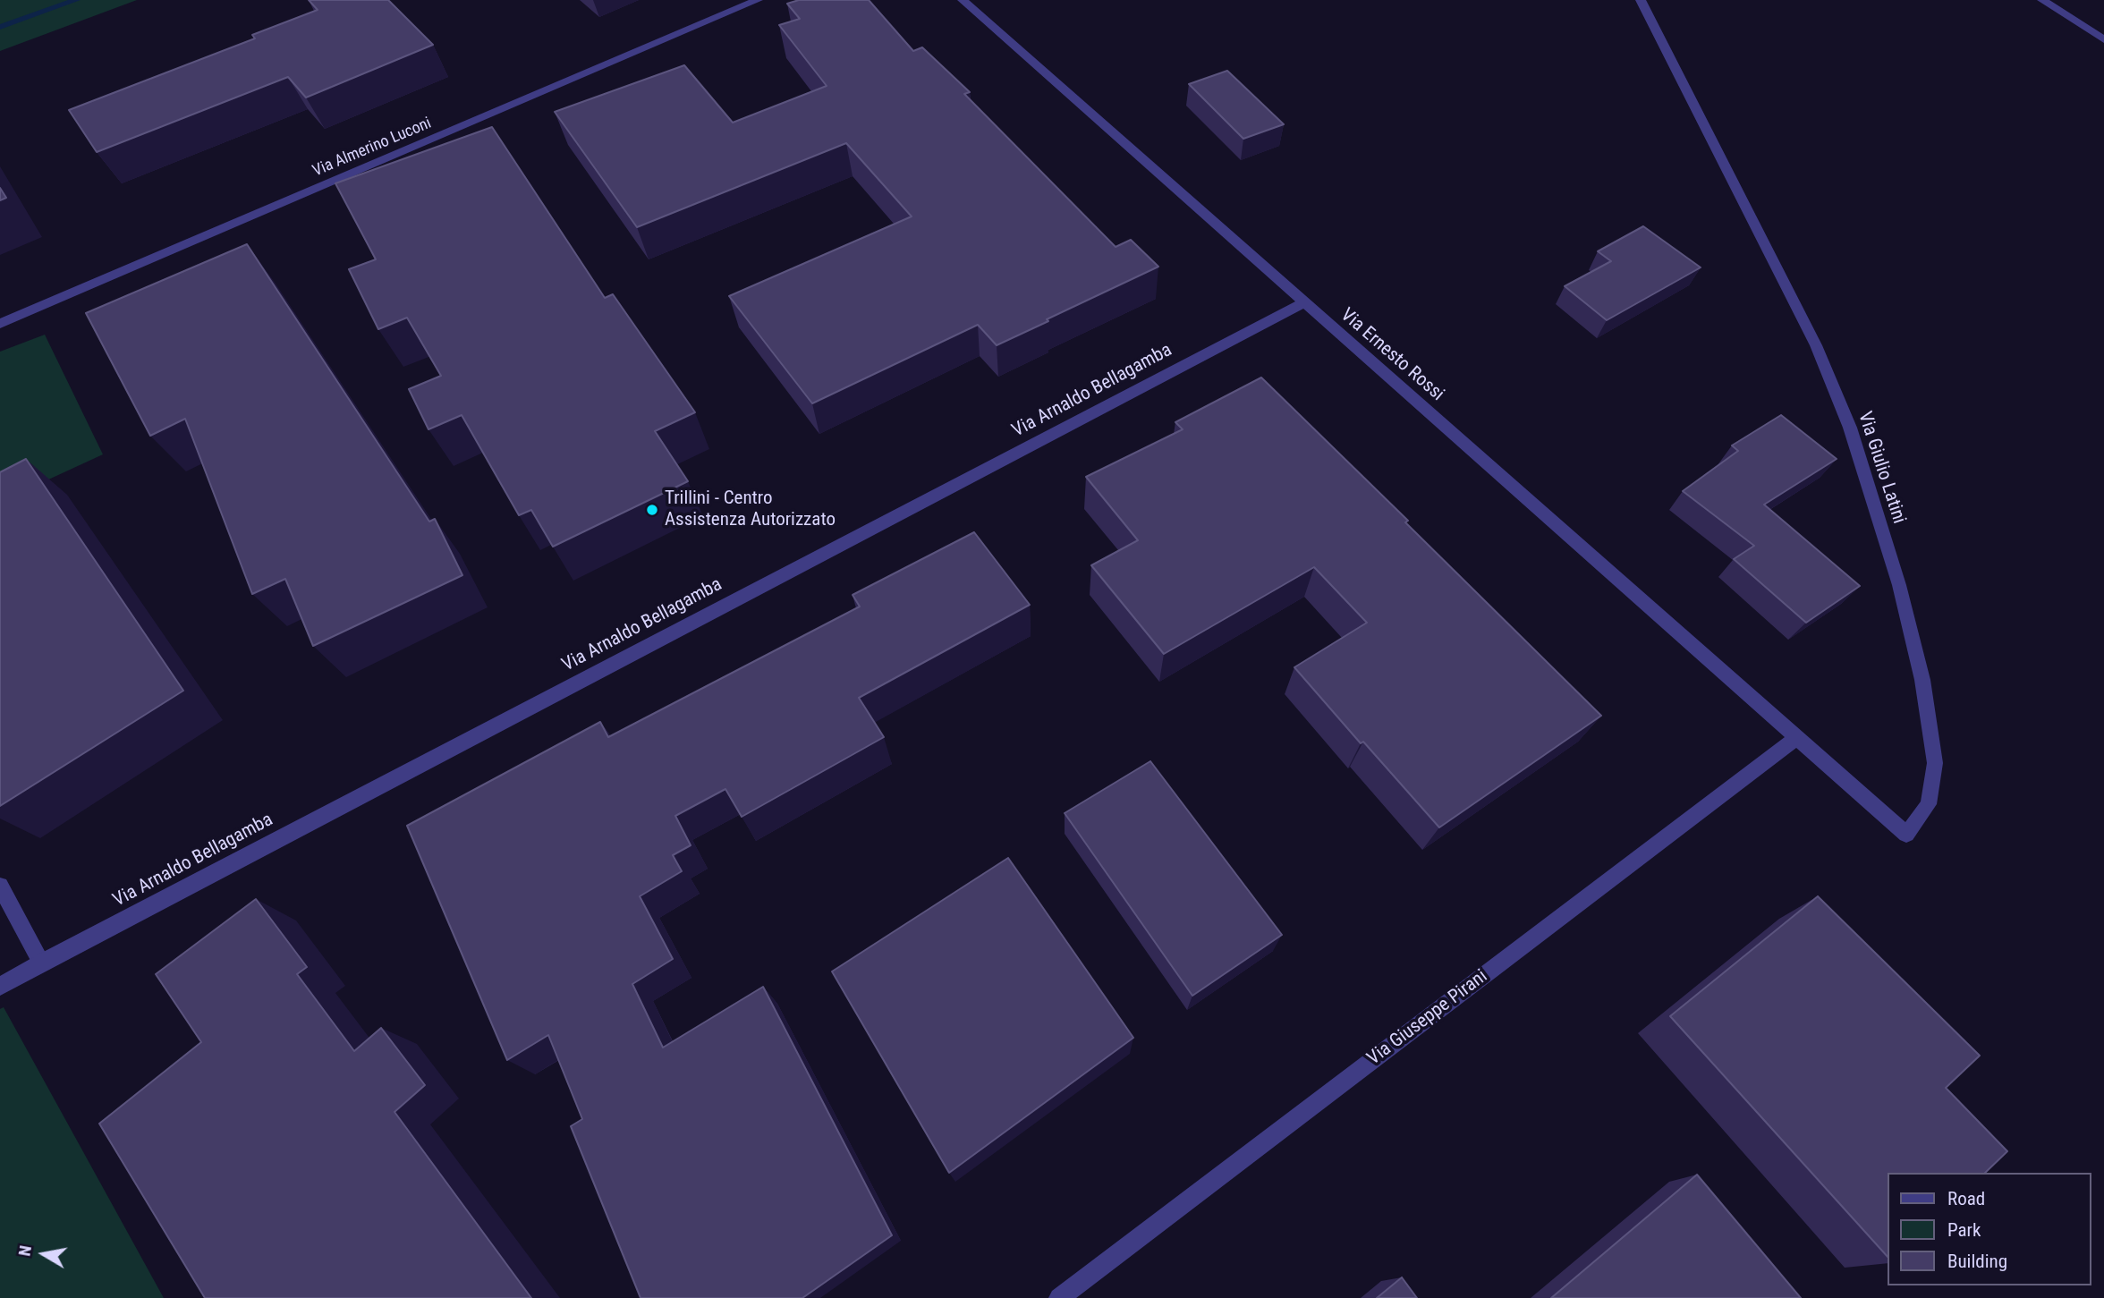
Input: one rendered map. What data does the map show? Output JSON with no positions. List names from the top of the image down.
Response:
{
  "streets": {
    "street": [
      "Via Almerino Luconi",
      "Via Ernesto Rossi",
      "Via Arnaldo Bellagamba",
      "Via Giulio Latini",
      "Via Giuseppe Pirani"
    ]
  },
  "crossings": [
    ["Via Ernesto Rossi", "Via Arnaldo Bellagamba"],
    ["Via Ernesto Rossi", "Via Giulio Latini"],
    ["Via Ernesto Rossi", "Via Giuseppe Pirani"],
    ["Via Giulio Latini", "Via Giuseppe Pirani"]
  ],
  "places": ["Trillini - Centro Assistenza Autorizzato"],
  "legend": ["Road", "Park", "Building"],
  "north": "left"
}
